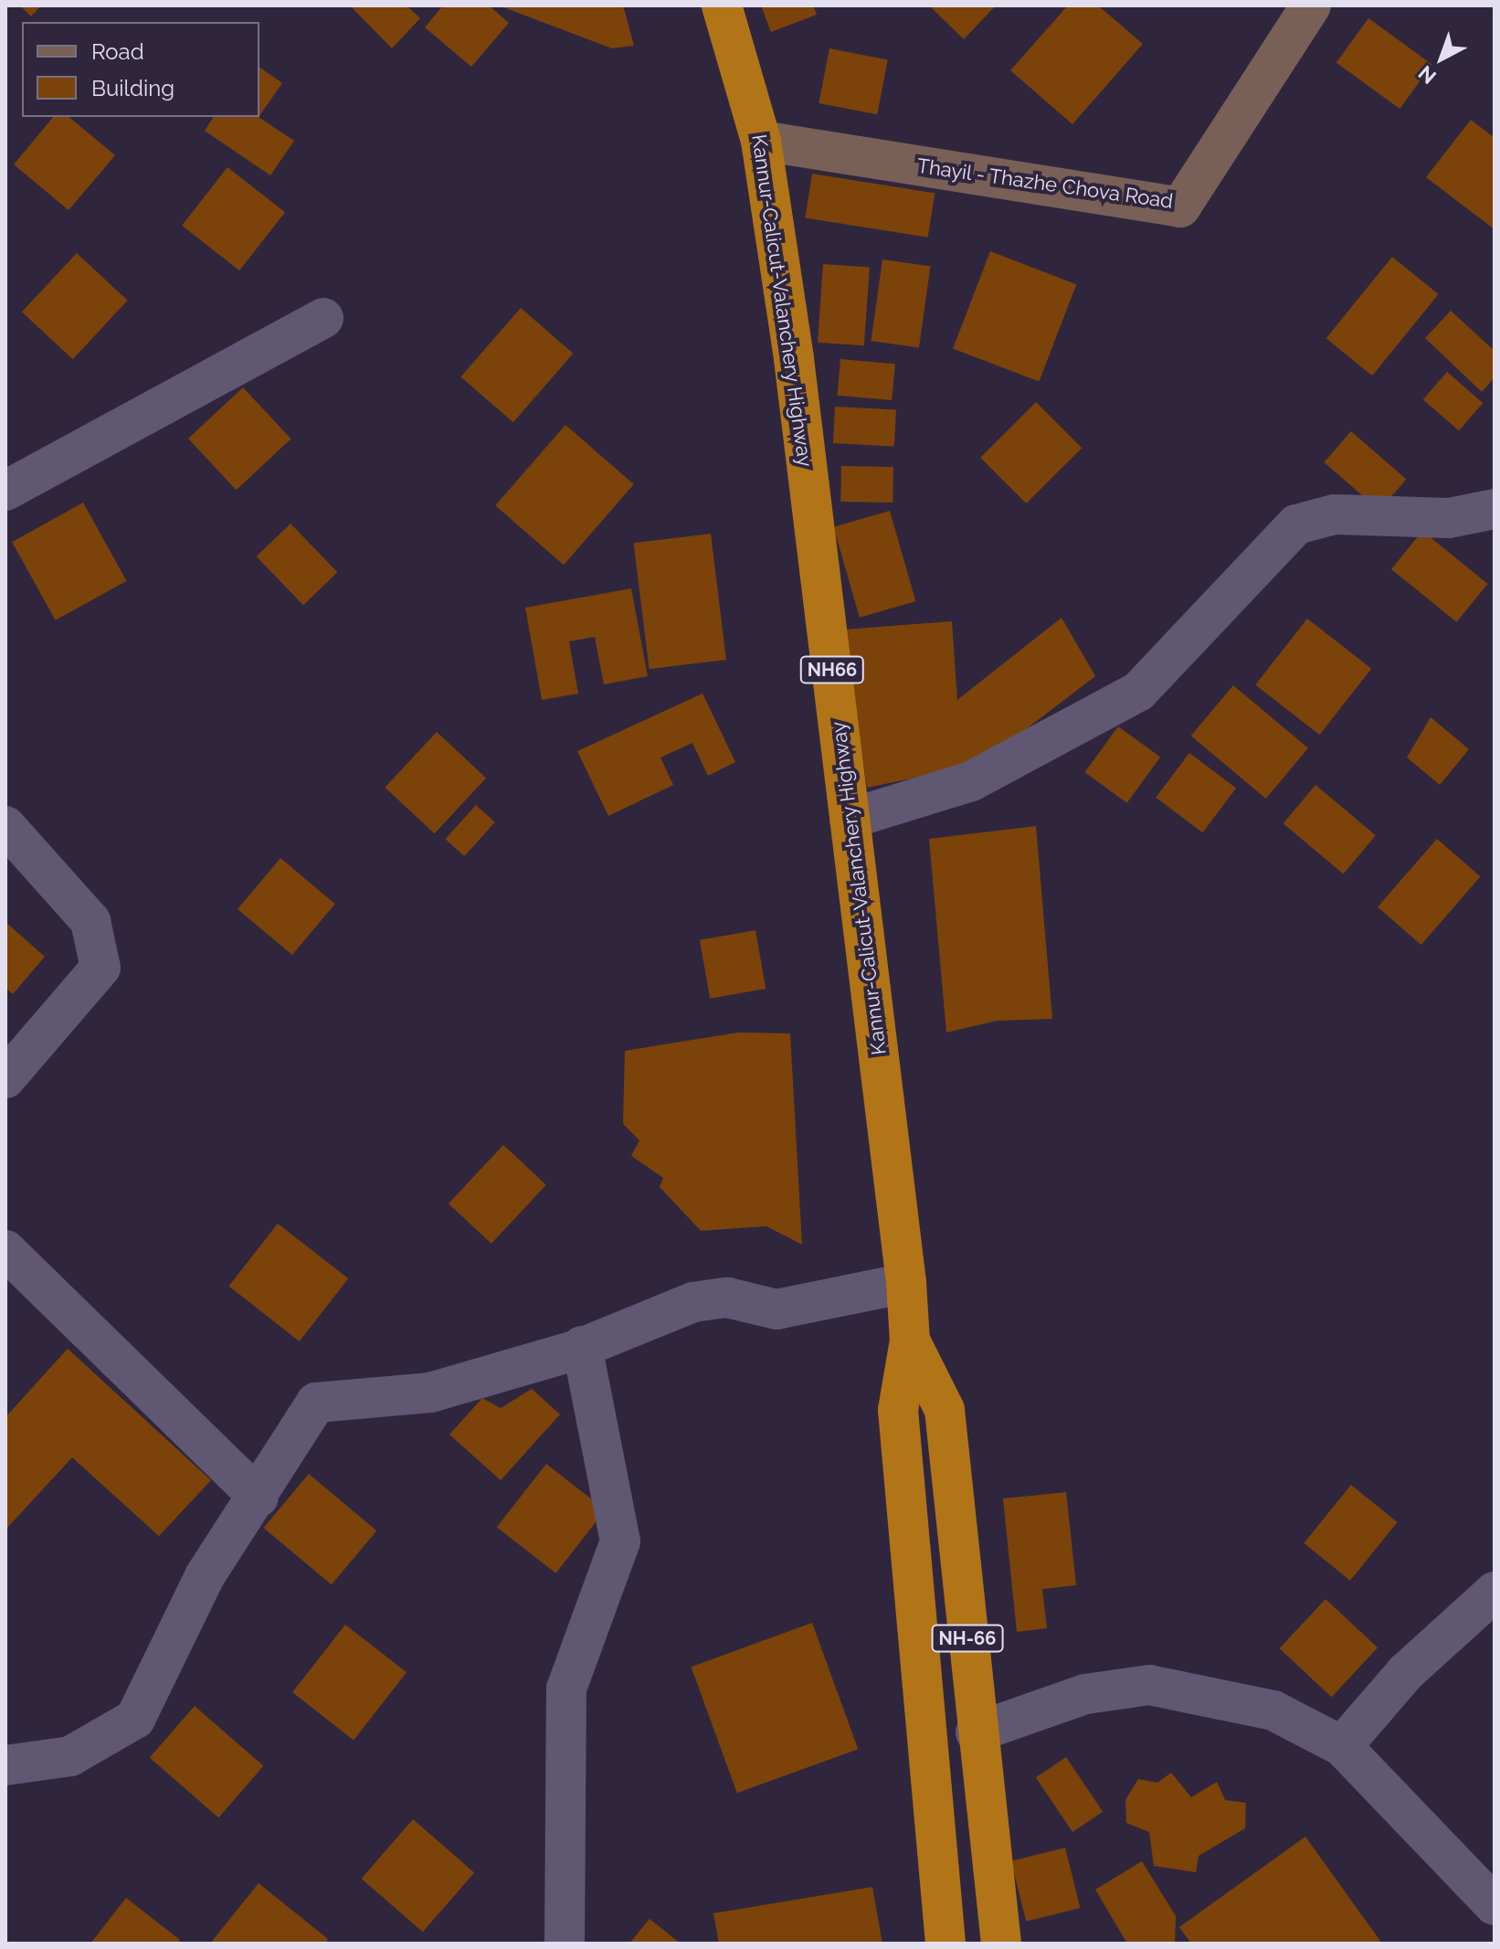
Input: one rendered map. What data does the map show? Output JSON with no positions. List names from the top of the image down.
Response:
{
  "streets": {
    "highway": ["Kannur-Calicut-Valanchery Highway", "NH66", "NH-66"],
    "street": ["Thayil - Thazhe Chova Road"]
  },
  "crossings": [
    ["Thayil - Thazhe Chova Road", "Kannur-Calicut-Valanchery Highway"]
  ],
  "legend": ["Road", "Building"],
  "north": "bottom left"
}
